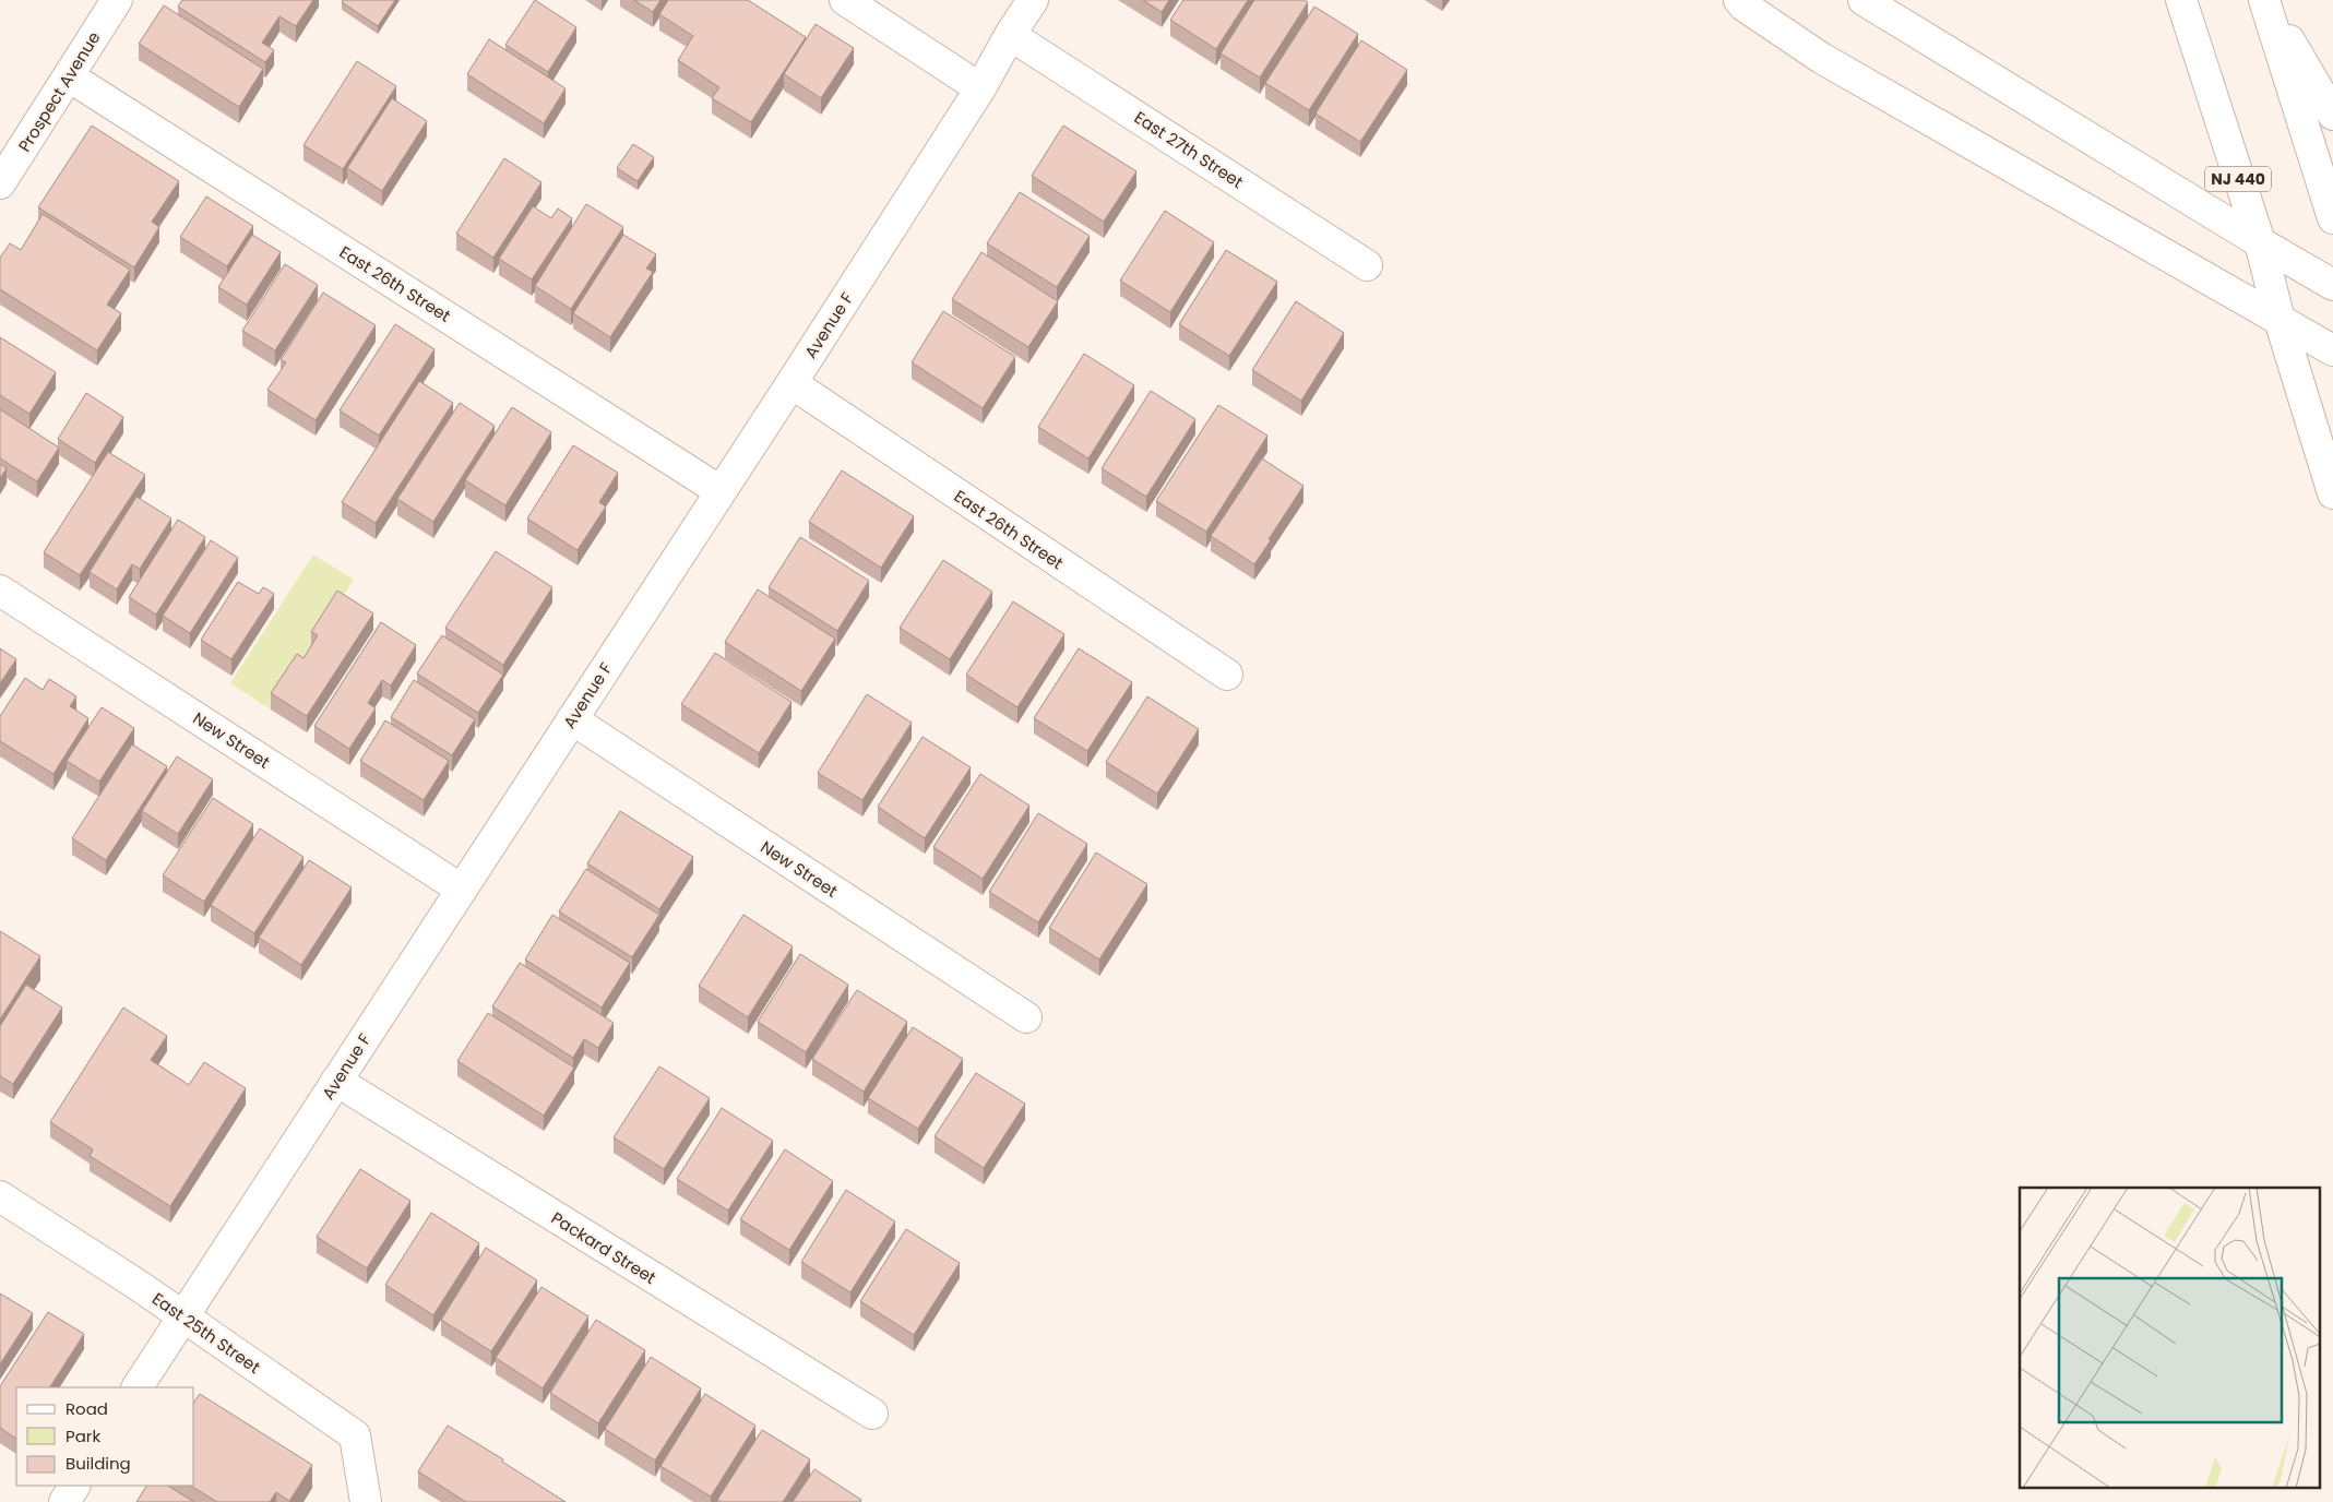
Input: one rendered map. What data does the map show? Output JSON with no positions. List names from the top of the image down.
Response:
{
  "streets": {
    "main road": [
      "Prospect Avenue",
      "East 27th Street",
      "NJ 440",
      "East 26th Street",
      "Avenue F",
      "New Street",
      "Packard Street",
      "East 25th Street"
    ]
  },
  "crossings": [
    ["Prospect Avenue", "East 26th Street"],
    ["East 27th Street", "Avenue F"],
    ["East 26th Street", "Avenue F"],
    ["Avenue F", "New Street"],
    ["Avenue F", "Packard Street"],
    ["Avenue F", "East 25th Street"]
  ],
  "legend": ["Road", "Park", "Building"]
}
